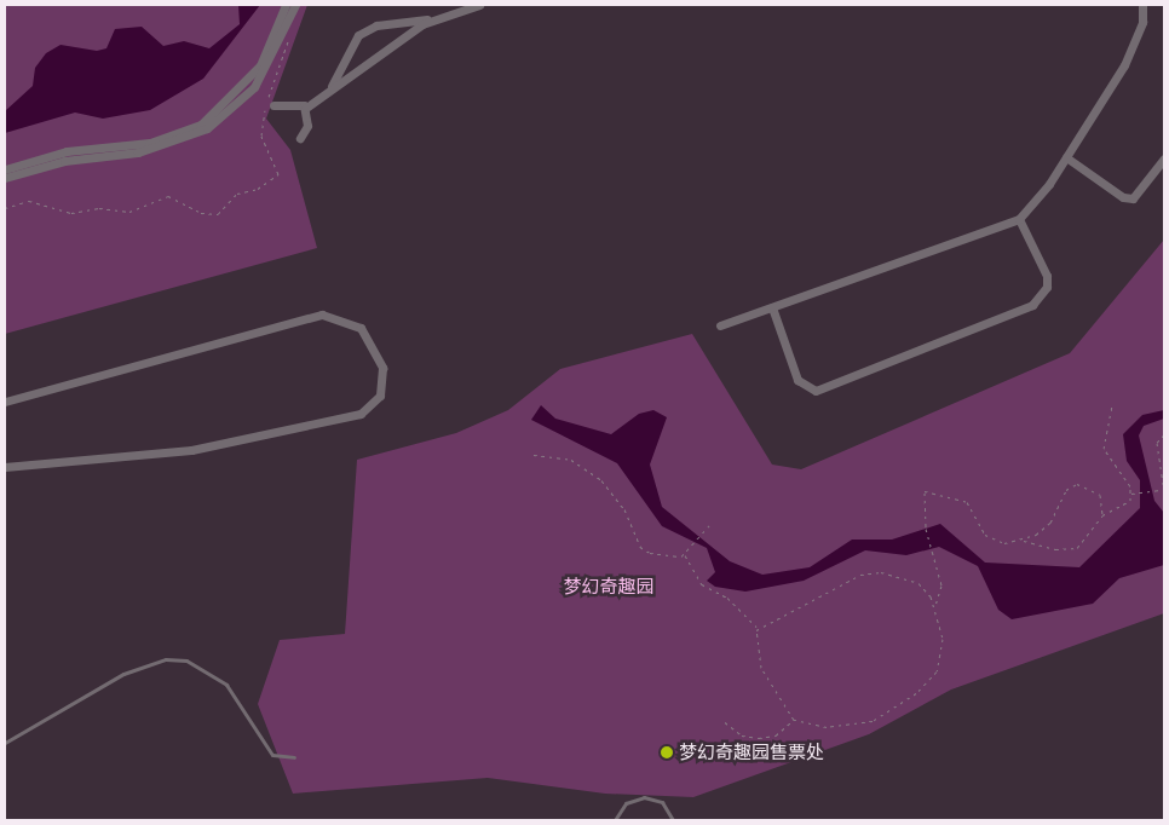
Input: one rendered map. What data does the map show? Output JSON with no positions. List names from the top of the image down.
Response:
{
  "parks": ["梦幻奇趣园"],
  "places": ["梦幻奇趣园售票处"]
}
